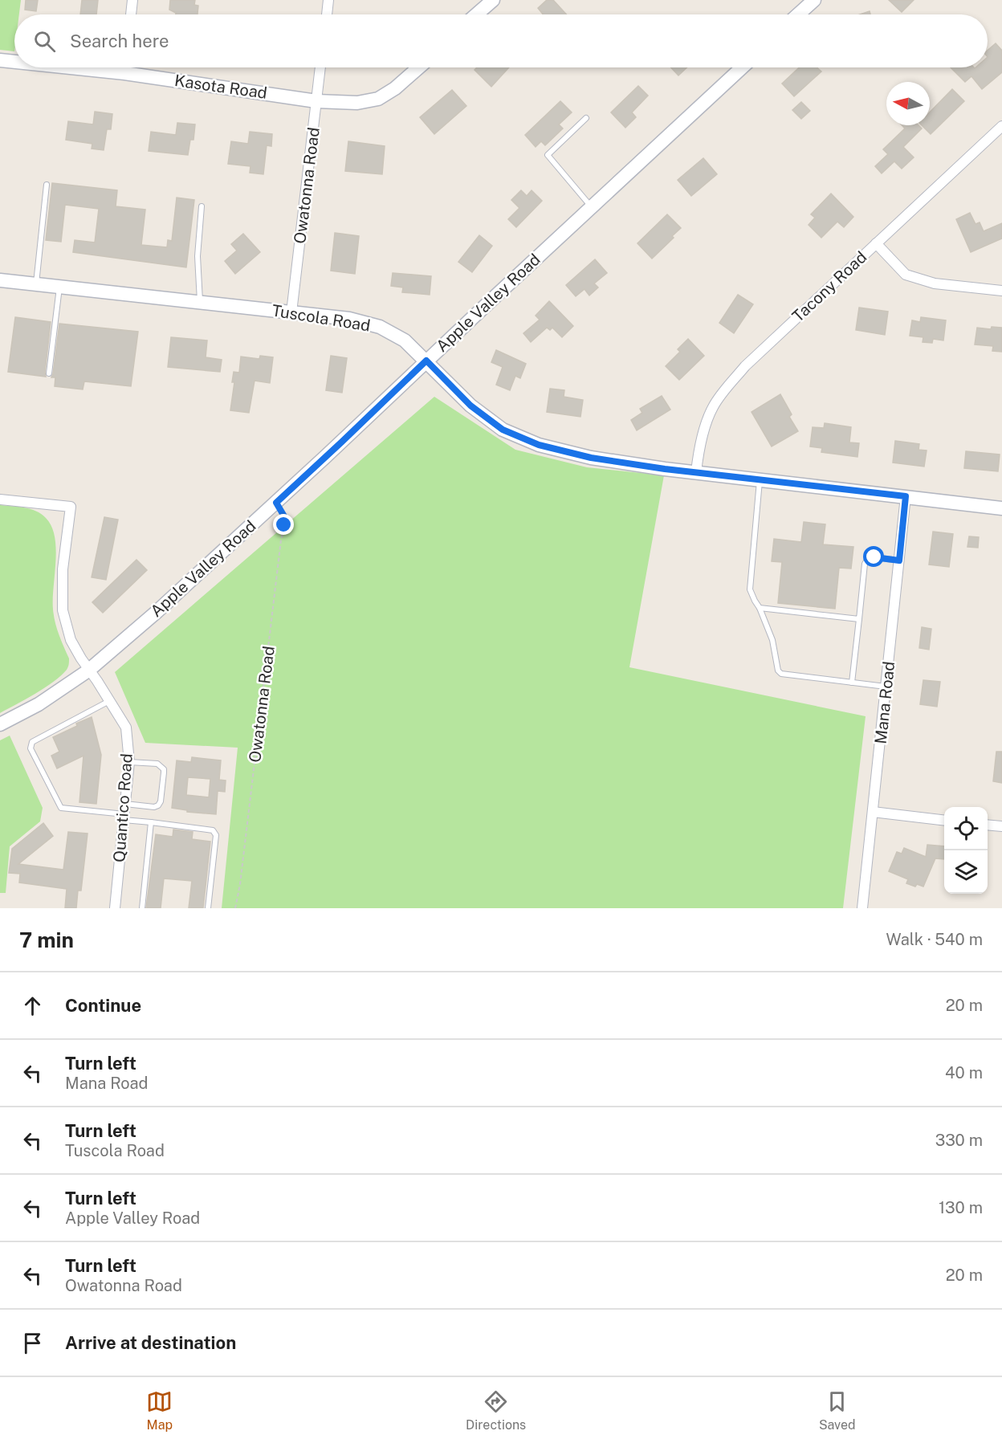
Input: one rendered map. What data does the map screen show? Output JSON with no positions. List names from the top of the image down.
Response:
{
  "streets": {
    "street": [
      "Kasota Road",
      "Owatonna Road",
      "Tacony Road",
      "Apple Valley Road",
      "Tuscola Road",
      "Mana Road",
      "Quantico Road"
    ]
  },
  "crossings": [
    ["Kasota Road", "Owatonna Road"],
    ["Owatonna Road", "Apple Valley Road"],
    ["Owatonna Road", "Tuscola Road"],
    ["Tacony Road", "Tuscola Road"],
    ["Apple Valley Road", "Tuscola Road"],
    ["Apple Valley Road", "Quantico Road"],
    ["Tuscola Road", "Mana Road"]
  ],
  "north": "left",
  "page": {
    "search": "Search here",
    "heading": ["7 min", "Walk · 540 m"],
    "list": [
      ["Continue", "20 m"],
      ["Turn left", "Mana Road", "40 m"],
      ["Turn left", "Tuscola Road", "330 m"],
      ["Turn left", "Apple Valley Road", "130 m"],
      ["Turn left", "Owatonna Road", "20 m"],
      "Arrive at destination"
    ],
    "nav": ["Map", "Directions", "Saved"]
  }
}
